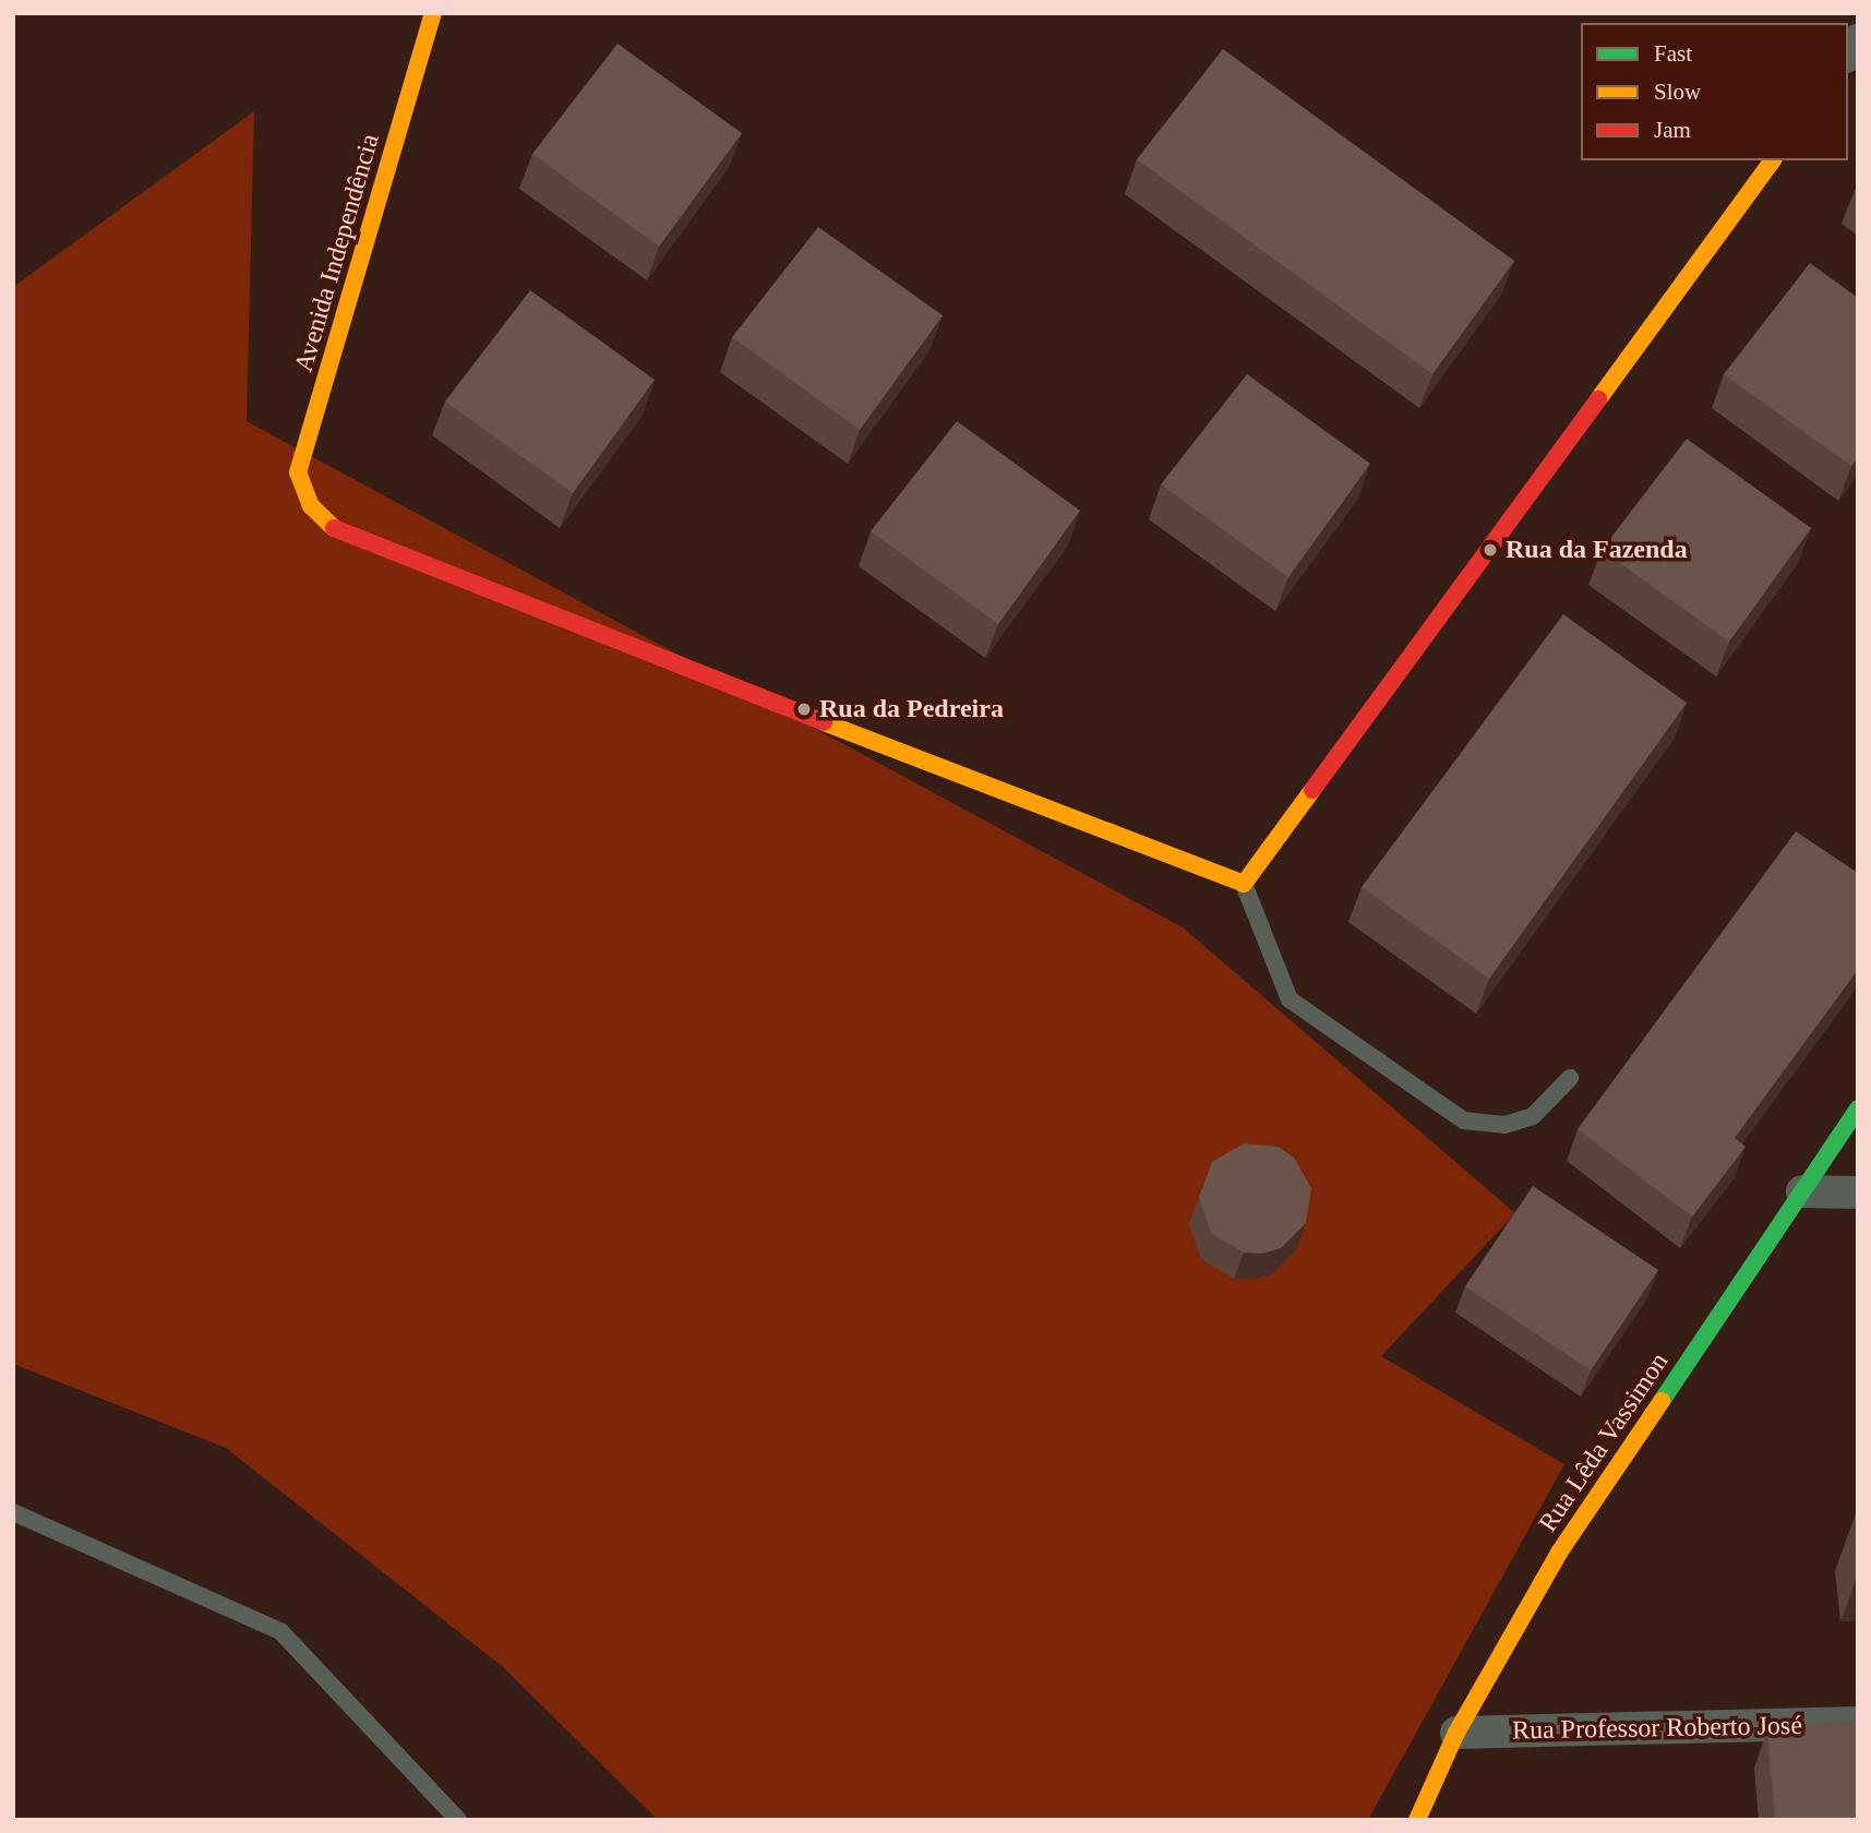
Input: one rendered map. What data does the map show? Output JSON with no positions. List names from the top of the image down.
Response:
{
  "streets": {
    "street": ["Avenida Independência", "Rua Lêda Vassimon", "Rua Professor Roberto José"]
  },
  "crossings": [
    ["Rua Lêda Vassimon", "Rua Professor Roberto José"]
  ],
  "places": ["Rua da Fazenda", "Rua da Pedreira"],
  "legend": ["Fast", "Slow", "Jam"]
}
